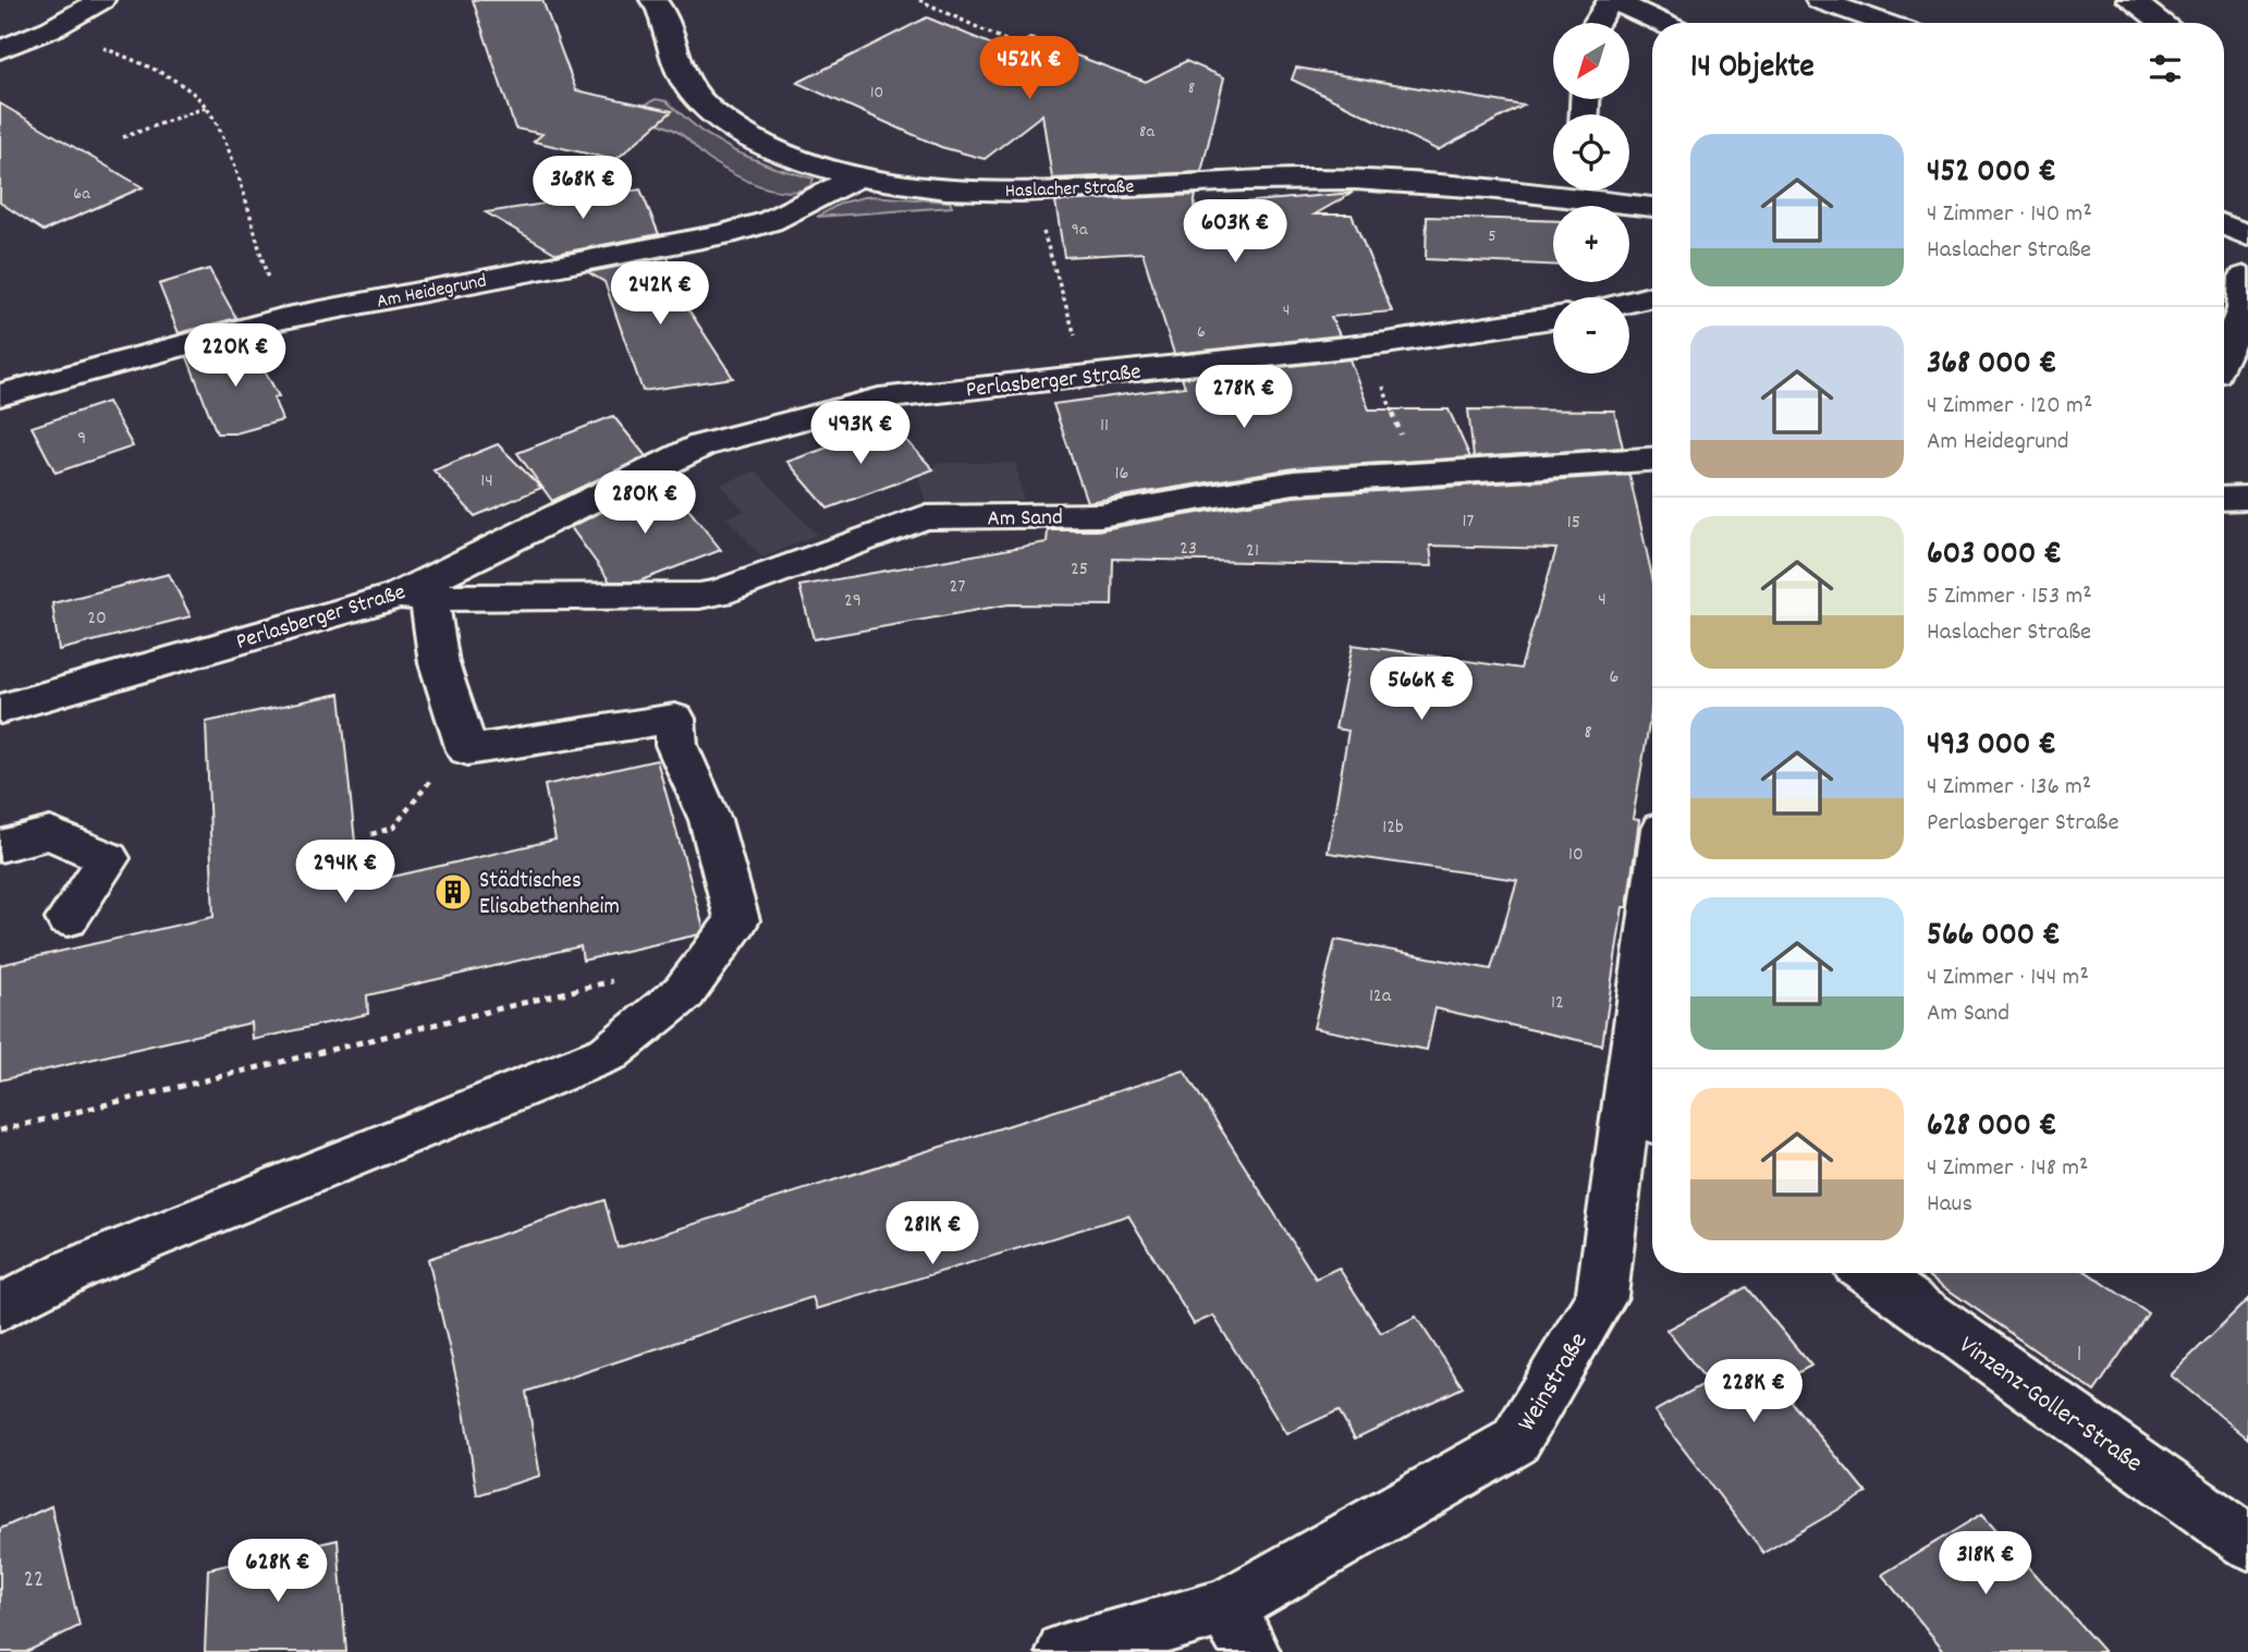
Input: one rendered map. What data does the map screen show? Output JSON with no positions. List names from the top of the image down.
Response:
{
  "streets": {
    "street": [
      "Haslacher Straße",
      "Am Heidegrund",
      "Perlasberger Straße",
      "Am Sand",
      "Weinstraße",
      "Vinzenz-Goller-Straße"
    ]
  },
  "crossings": [
    ["Haslacher Straße", "Am Heidegrund"],
    ["Perlasberger Straße", "Am Sand"]
  ],
  "places": {
    "building": ["Städtisches Elisabethenheim"]
  },
  "house_numbers": [
    "8",
    "10",
    "8a",
    "6a",
    "9a",
    "5",
    "4",
    "6",
    "11",
    "9",
    "16",
    "14",
    "17",
    "15",
    "23",
    "21",
    "25",
    "27",
    "4",
    "29",
    "20",
    "6",
    "8",
    "12b",
    "10",
    "12a",
    "12",
    "1",
    "22"
  ],
  "north": "bottom left",
  "page": {
    "map_buttons": ["+", "−"],
    "heading": "14 Objekte",
    "price": [
      "452K €",
      "368K €",
      "603K €",
      "242K €",
      "220K €",
      "278K €",
      "493K €",
      "280K €",
      "566K €",
      "294K €",
      "281K €",
      "228K €",
      "318K €",
      "628K €"
    ],
    "list": [
      {
        "name": "452 000 €",
        "note": "4 Zimmer · 140 m² · Haslacher Straße"
      },
      {
        "name": "368 000 €",
        "note": "4 Zimmer · 120 m² · Am Heidegrund"
      },
      {
        "name": "603 000 €",
        "note": "5 Zimmer · 153 m² · Haslacher Straße"
      },
      {
        "name": "493 000 €",
        "note": "4 Zimmer · 136 m² · Perlasberger Straße"
      },
      {
        "name": "566 000 €",
        "note": "4 Zimmer · 144 m² · Am Sand"
      },
      {
        "name": "628 000 €",
        "note": "4 Zimmer · 148 m² · Haus"
      }
    ]
  }
}
